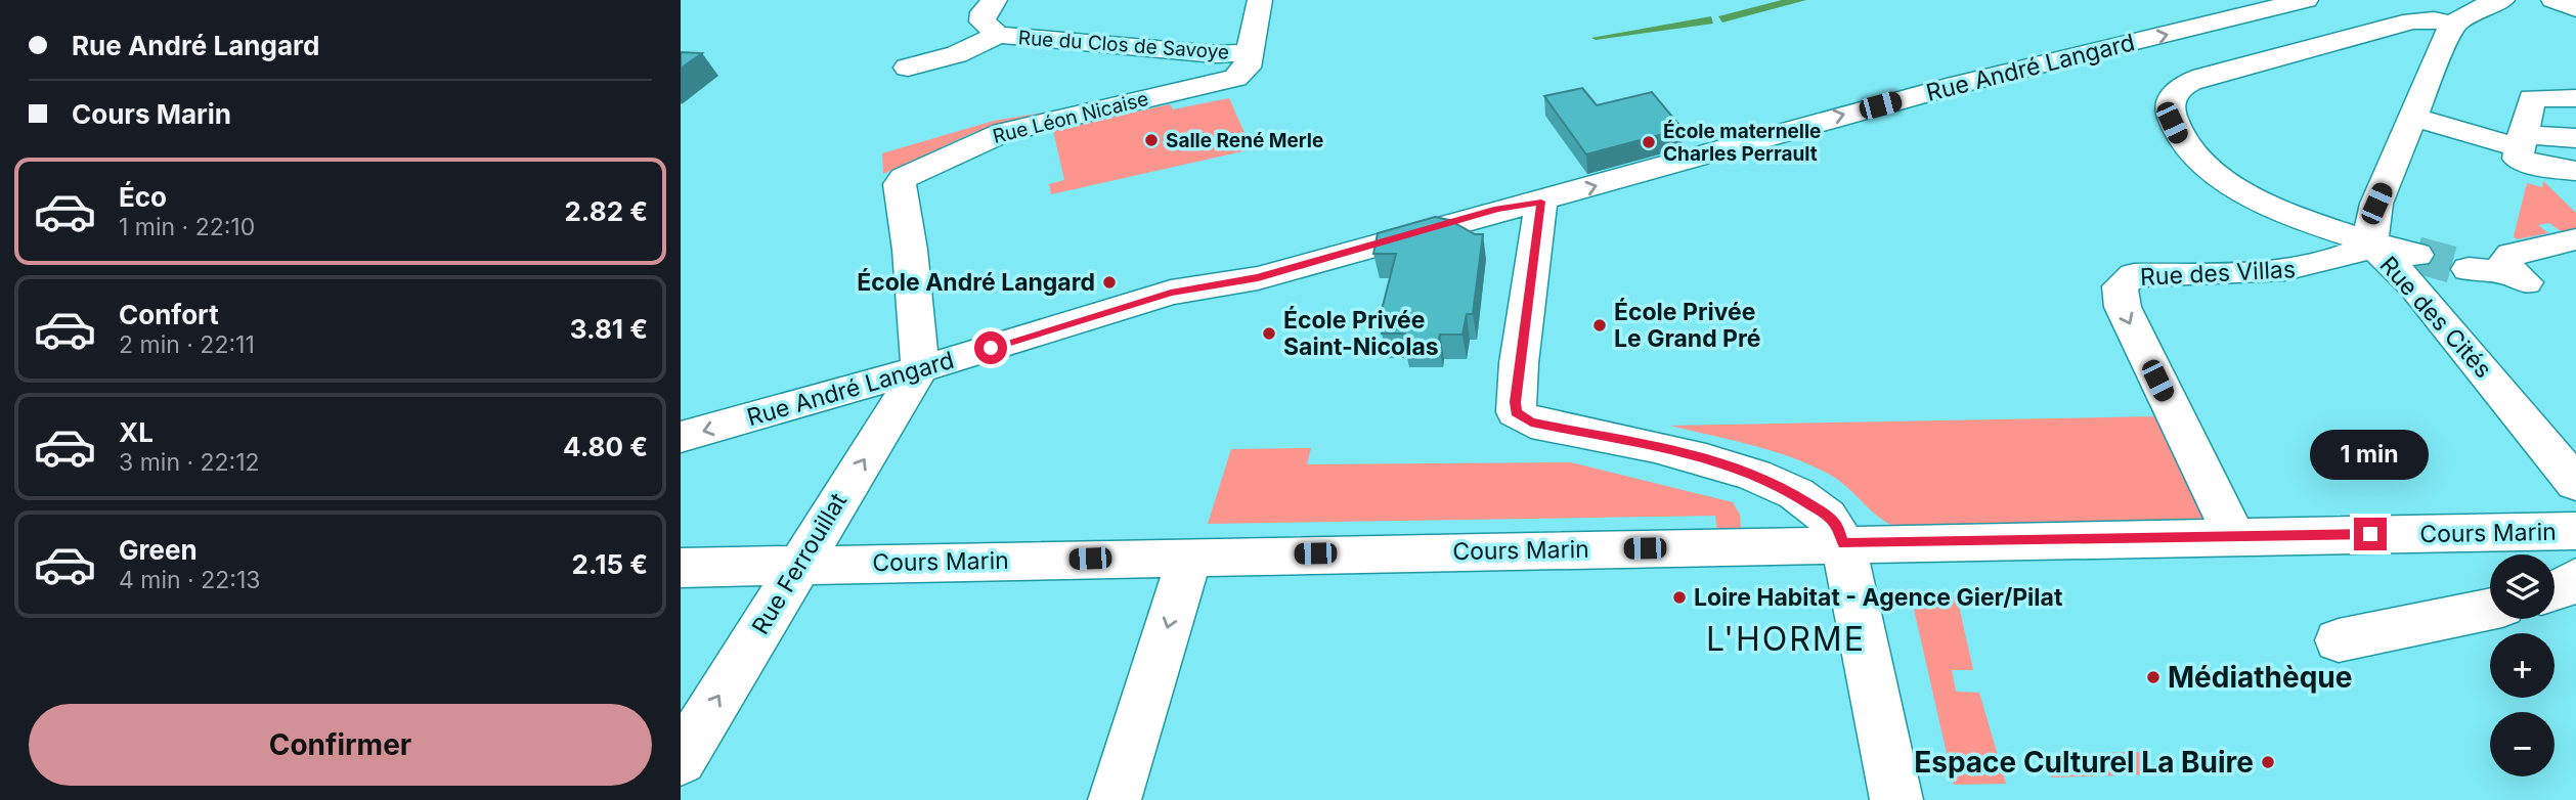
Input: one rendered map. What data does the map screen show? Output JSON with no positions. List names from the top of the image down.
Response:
{
  "streets": {
    "street": [
      "Rue du Clos de Savoye",
      "Rue André Langard",
      "Rue Léon Nicaise",
      "Rue des Villas",
      "Rue des Cités",
      "Cours Marin",
      "Rue Ferrouillat"
    ]
  },
  "crossings": [
    ["Rue du Clos de Savoye", "Rue Léon Nicaise"],
    ["Rue André Langard", "Rue Léon Nicaise"],
    ["Rue André Langard", "Rue Ferrouillat"],
    ["Rue Léon Nicaise", "Rue Ferrouillat"],
    ["Rue des Villas", "Rue des Cités"],
    ["Rue des Villas", "Cours Marin"],
    ["Cours Marin", "Rue Ferrouillat"]
  ],
  "one_way": ["Rue Ferrouillat"],
  "districts": ["L'HORME"],
  "places": [
    "Salle René Merle",
    "École maternelle Charles Perrault",
    "École André Langard",
    "École Privée Le Grand Pré",
    "École Privée Saint-Nicolas",
    "Loire Habitat - Agence Gier/Pilat",
    "Médiathèque",
    "Espace Culturel La Buire"
  ],
  "page": {
    "banner": ["Rue André Langard", "Cours Marin"],
    "list": [
      {
        "name": "Éco",
        "note": "1 min · 22:10",
        "value": "2.82 €"
      },
      {
        "name": "Confort",
        "note": "2 min · 22:11",
        "value": "3.81 €"
      },
      {
        "name": "XL",
        "note": "3 min · 22:12",
        "value": "4.80 €"
      },
      {
        "name": "Green",
        "note": "4 min · 22:13",
        "value": "2.15 €"
      }
    ],
    "bubble": "1 min",
    "map_buttons": ["+", "−"],
    "buttons": "Confirmer"
  }
}
